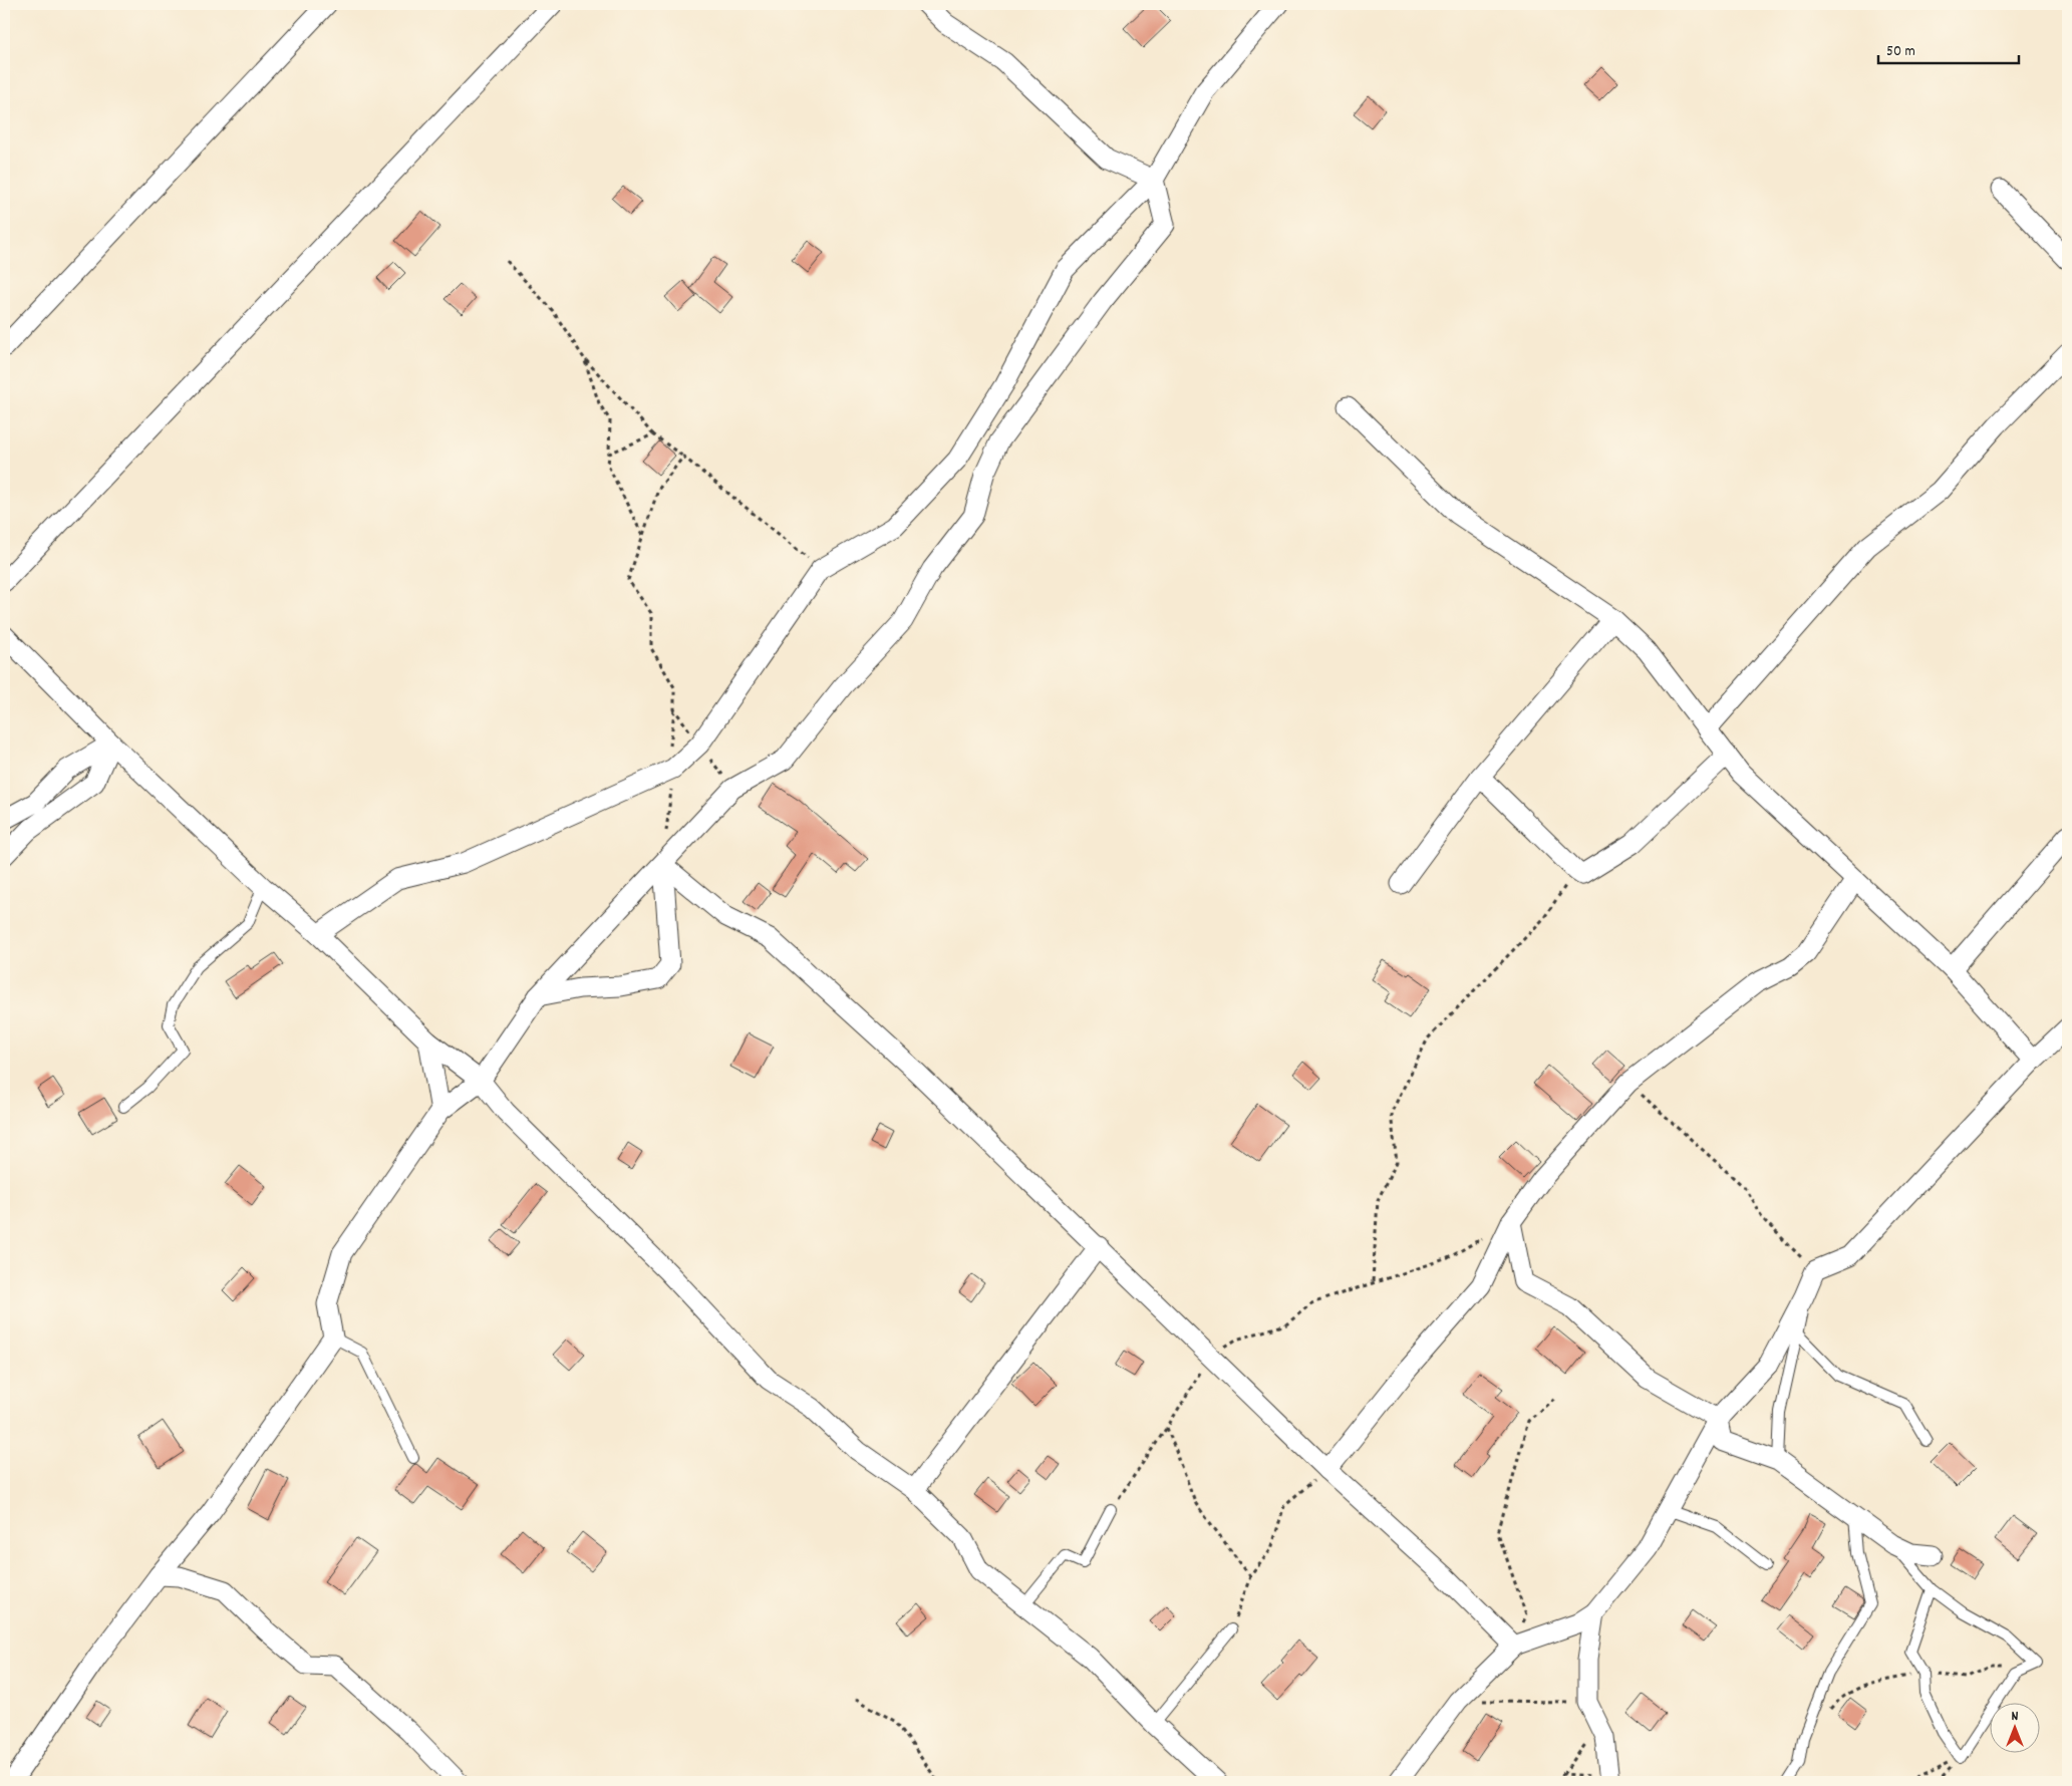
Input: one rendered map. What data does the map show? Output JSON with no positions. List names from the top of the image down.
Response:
{
  "scale_bar": "50 m",
  "north": "top"
}
